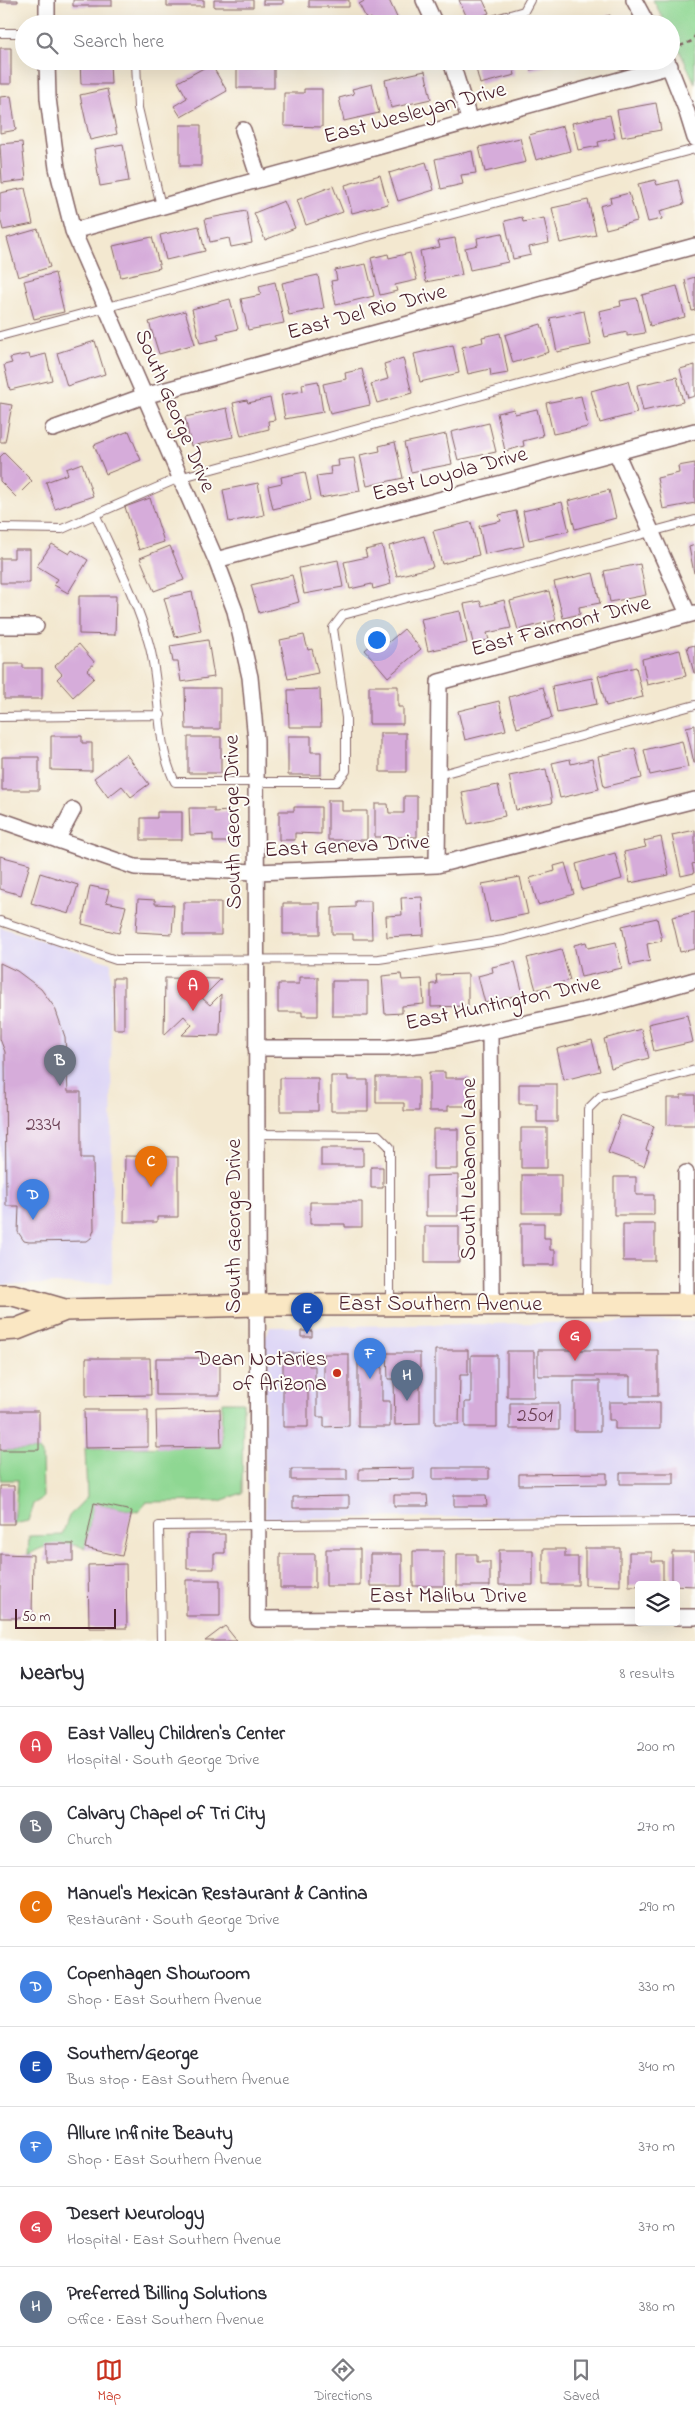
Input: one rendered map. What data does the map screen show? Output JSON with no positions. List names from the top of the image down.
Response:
{
  "streets": {
    "main road": ["East Southern Avenue"],
    "street": [
      "East Wesleyan Drive",
      "East Del Rio Drive",
      "South George Drive",
      "East Loyola Drive",
      "East Fairmont Drive",
      "East Geneva Drive",
      "East Huntington Drive",
      "South Lebanon Lane",
      "East Malibu Drive"
    ]
  },
  "crossings": [
    ["East Wesleyan Drive", "South George Drive"],
    ["East Del Rio Drive", "South George Drive"],
    ["South George Drive", "East Loyola Drive"],
    ["South George Drive", "East Geneva Drive"],
    ["South George Drive", "East Huntington Drive"],
    ["South George Drive", "East Southern Avenue"],
    ["South George Drive", "East Malibu Drive"],
    ["East Huntington Drive", "South Lebanon Lane"],
    ["South Lebanon Lane", "East Southern Avenue"]
  ],
  "places": ["Dean Notaries of Arizona"],
  "house_numbers": ["2334", "2501"],
  "scale_bar": "50 m",
  "page": {
    "search": "Search here",
    "pins": [
      "A",
      "B",
      "C",
      "D",
      "E",
      "G",
      "F",
      "H"
    ],
    "scale": "50 m",
    "heading": ["Nearby", "8 results"],
    "list": [
      {
        "mark": "A",
        "name": "East Valley Children's Center",
        "note": "Hospital · South George Drive",
        "value": "200 m"
      },
      {
        "mark": "B",
        "name": "Calvary Chapel of Tri City",
        "note": "Church",
        "value": "270 m"
      },
      {
        "mark": "C",
        "name": "Manuel's Mexican Restaurant & Cantina",
        "note": "Restaurant · South George Drive",
        "value": "290 m"
      },
      {
        "mark": "D",
        "name": "Copenhagen Showroom",
        "note": "Shop · East Southern Avenue",
        "value": "330 m"
      },
      {
        "mark": "E",
        "name": "Southern/George",
        "note": "Bus stop · East Southern Avenue",
        "value": "340 m"
      },
      {
        "mark": "F",
        "name": "Allure Infinite Beauty",
        "note": "Shop · East Southern Avenue",
        "value": "370 m"
      },
      {
        "mark": "G",
        "name": "Desert Neurology",
        "note": "Hospital · East Southern Avenue",
        "value": "370 m"
      },
      {
        "mark": "H",
        "name": "Preferred Billing Solutions",
        "note": "Office · East Southern Avenue",
        "value": "380 m"
      }
    ],
    "nav": ["Map", "Directions", "Saved"]
  }
}
